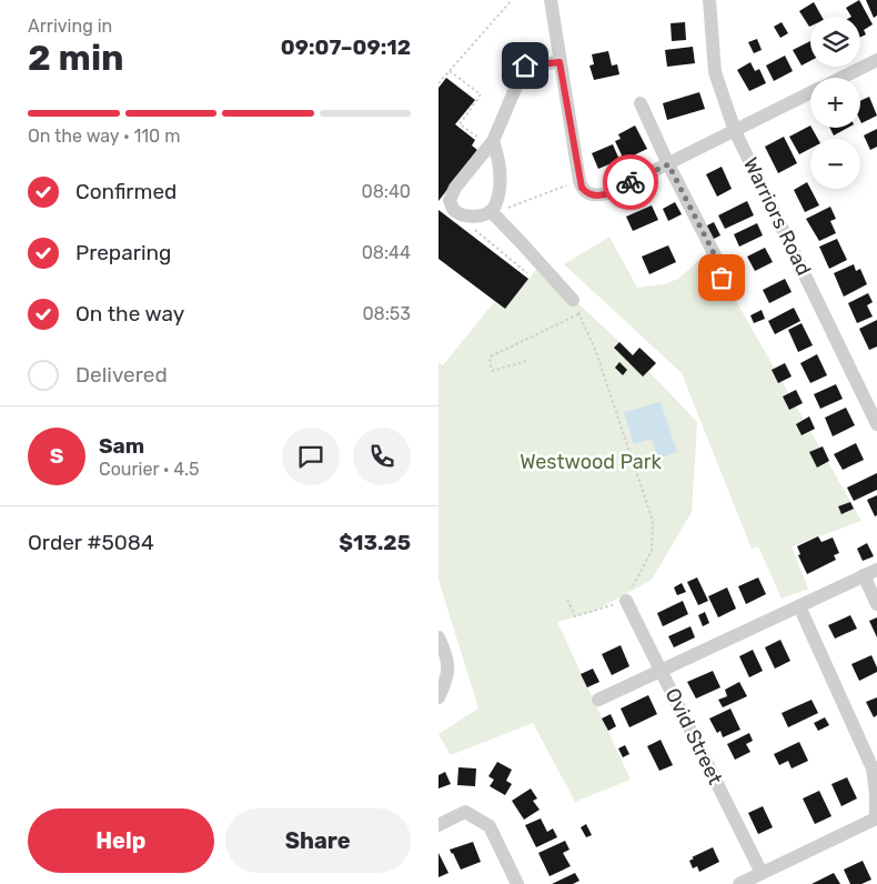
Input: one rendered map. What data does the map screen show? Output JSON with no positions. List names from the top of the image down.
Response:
{
  "streets": {
    "street": ["Warriors Road", "Ovid Street"]
  },
  "parks": ["Westwood Park"],
  "page": {
    "heading": ["2 min", "Arriving in", "09:07–09:12"],
    "panel": [
      "Sam",
      "Courier · 4.5",
      "Order #5084",
      "$13.25"
    ],
    "map_buttons": ["+", "−"],
    "bar": "On the way · 110 m",
    "list": [
      ["Confirmed", "08:40"],
      ["Preparing", "08:44"],
      ["On the way", "08:53"],
      "Delivered"
    ],
    "round": "S",
    "buttons": ["Help", "Share"]
  }
}
